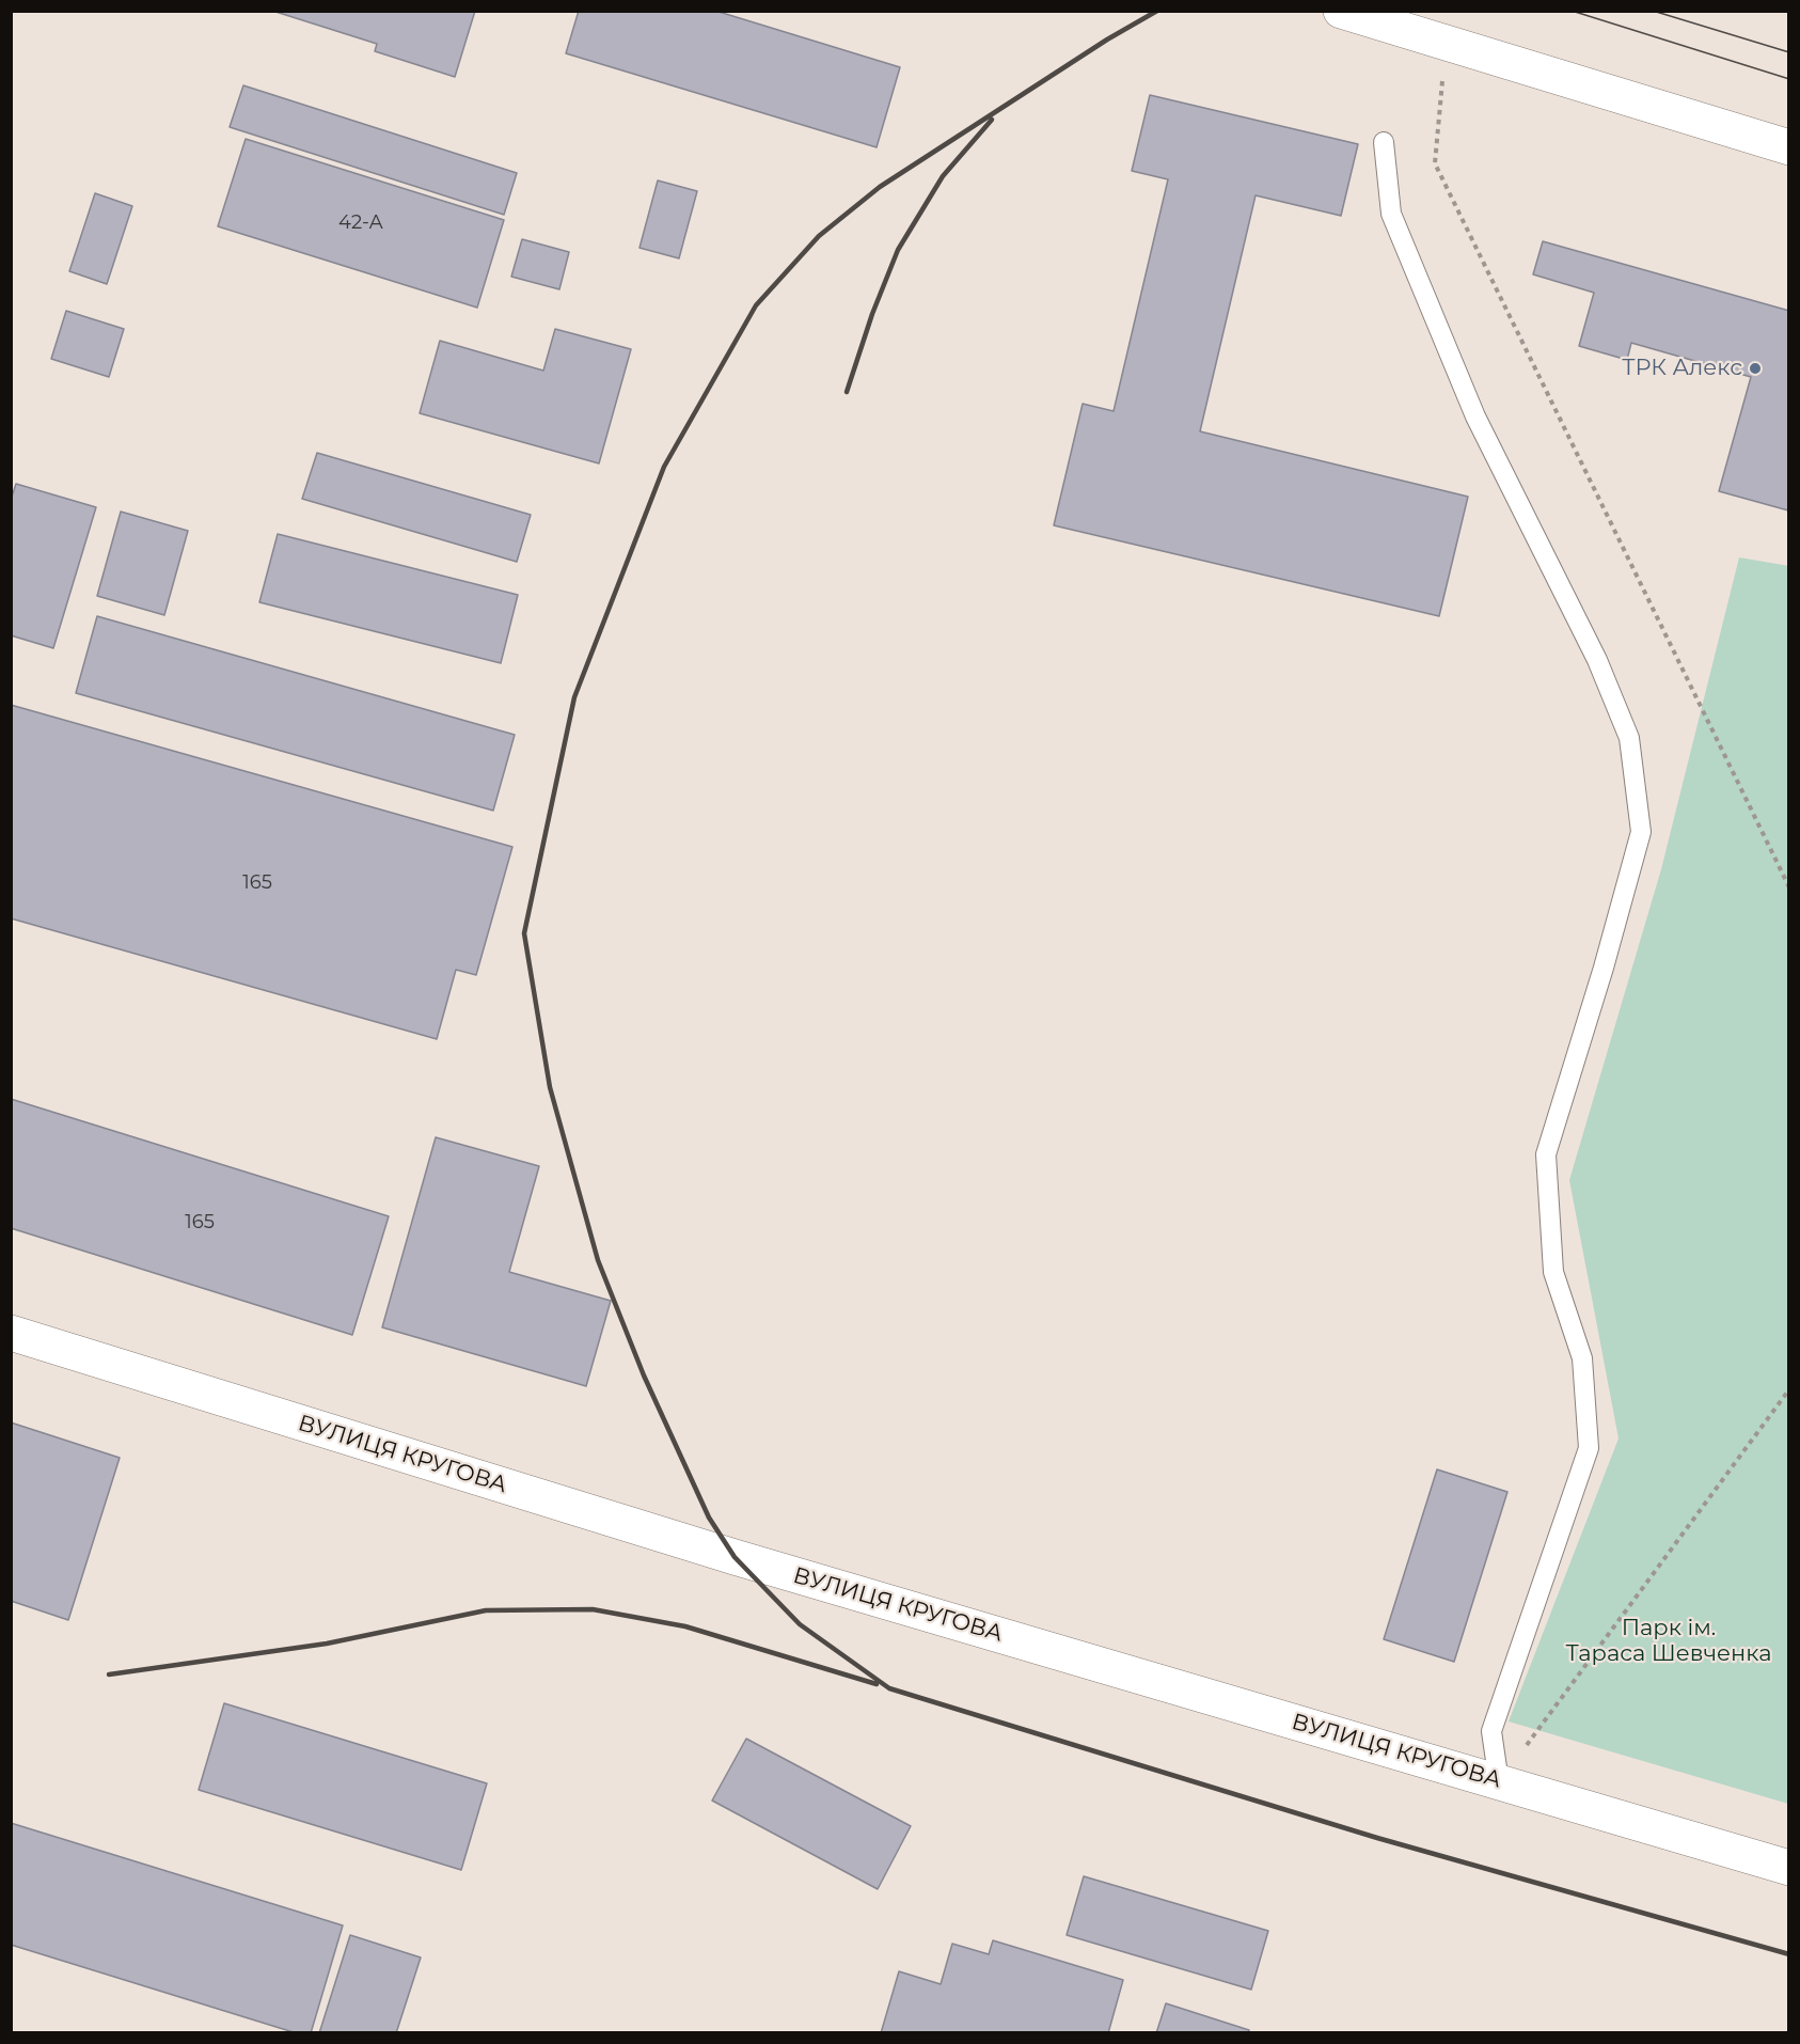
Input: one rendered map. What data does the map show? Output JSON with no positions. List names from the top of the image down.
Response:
{
  "streets": {
    "street": ["ВУЛИЦЯ КРУГОВА"]
  },
  "parks": ["Парк ім. Тараса Шевченка"],
  "places": ["ТРК Алекс"],
  "house_numbers": ["42-А", "165", "165"]
}
